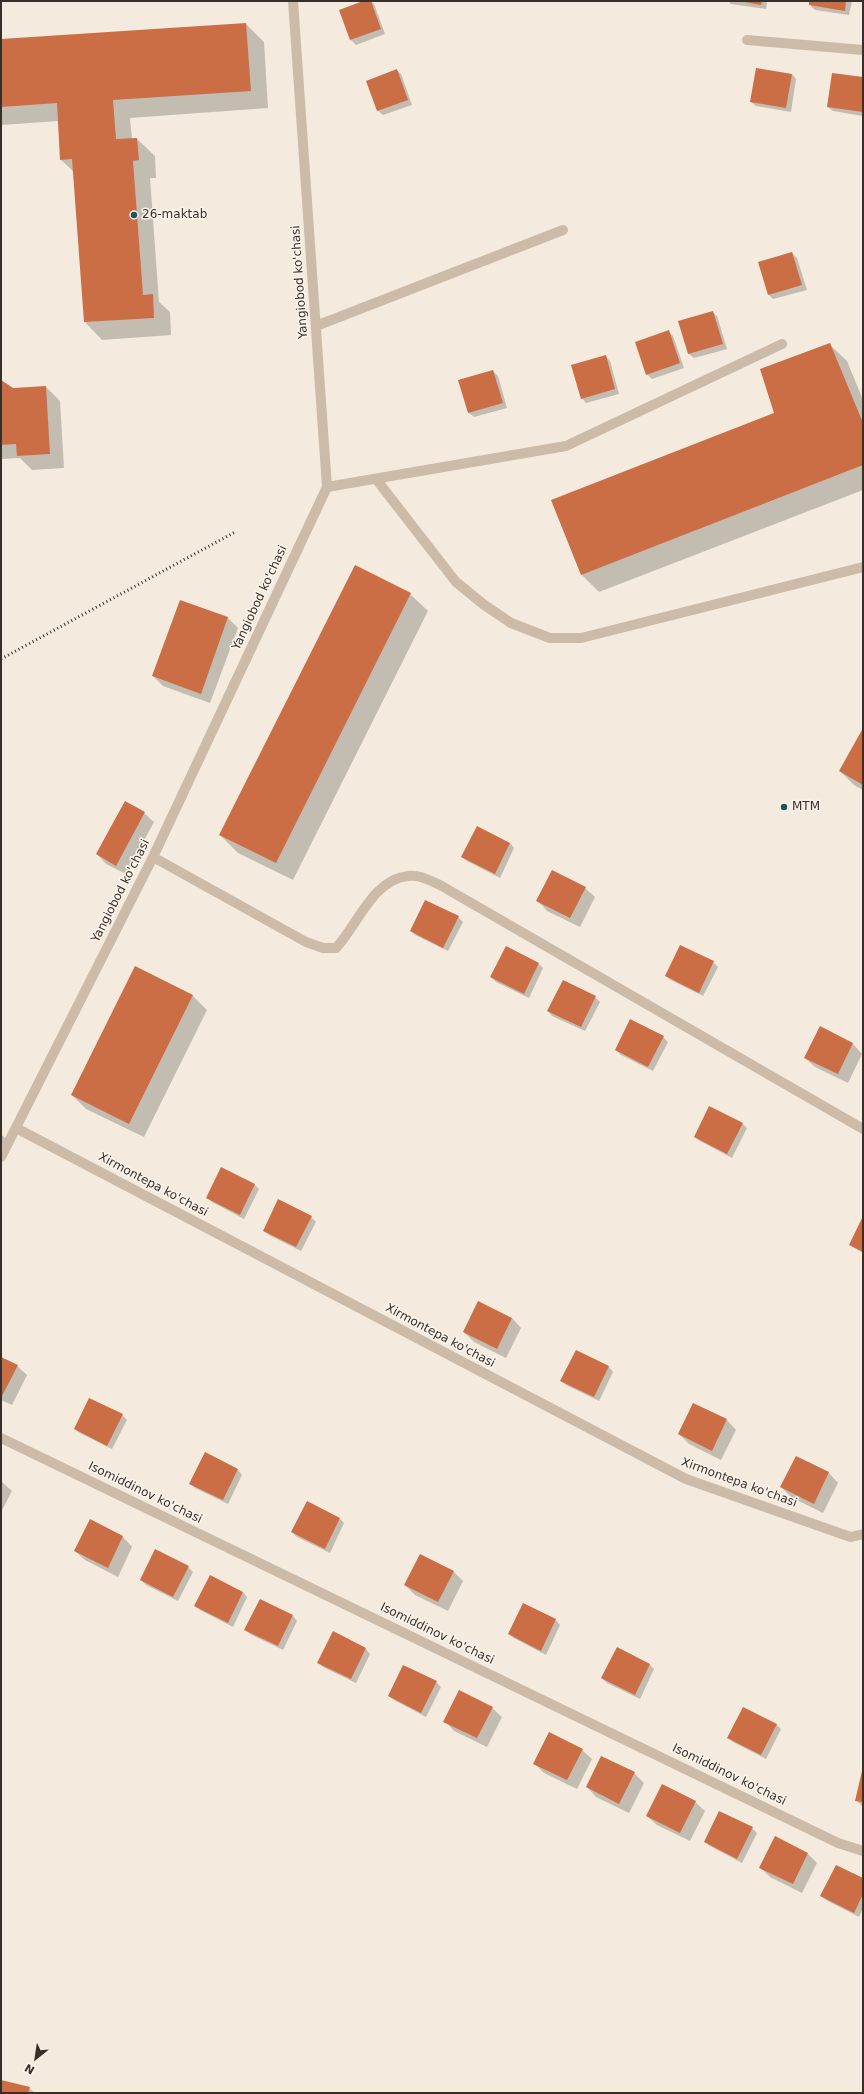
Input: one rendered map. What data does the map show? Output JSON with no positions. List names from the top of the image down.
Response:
{
  "streets": {
    "street": ["Yangiobod ko'chasi", "Xirmontepa ko'chasi", "Isomiddinov ko'chasi"]
  },
  "crossings": [
    ["Yangiobod ko'chasi", "Xirmontepa ko'chasi"]
  ],
  "places": ["26-maktab", "MTM"],
  "north": "bottom left"
}
